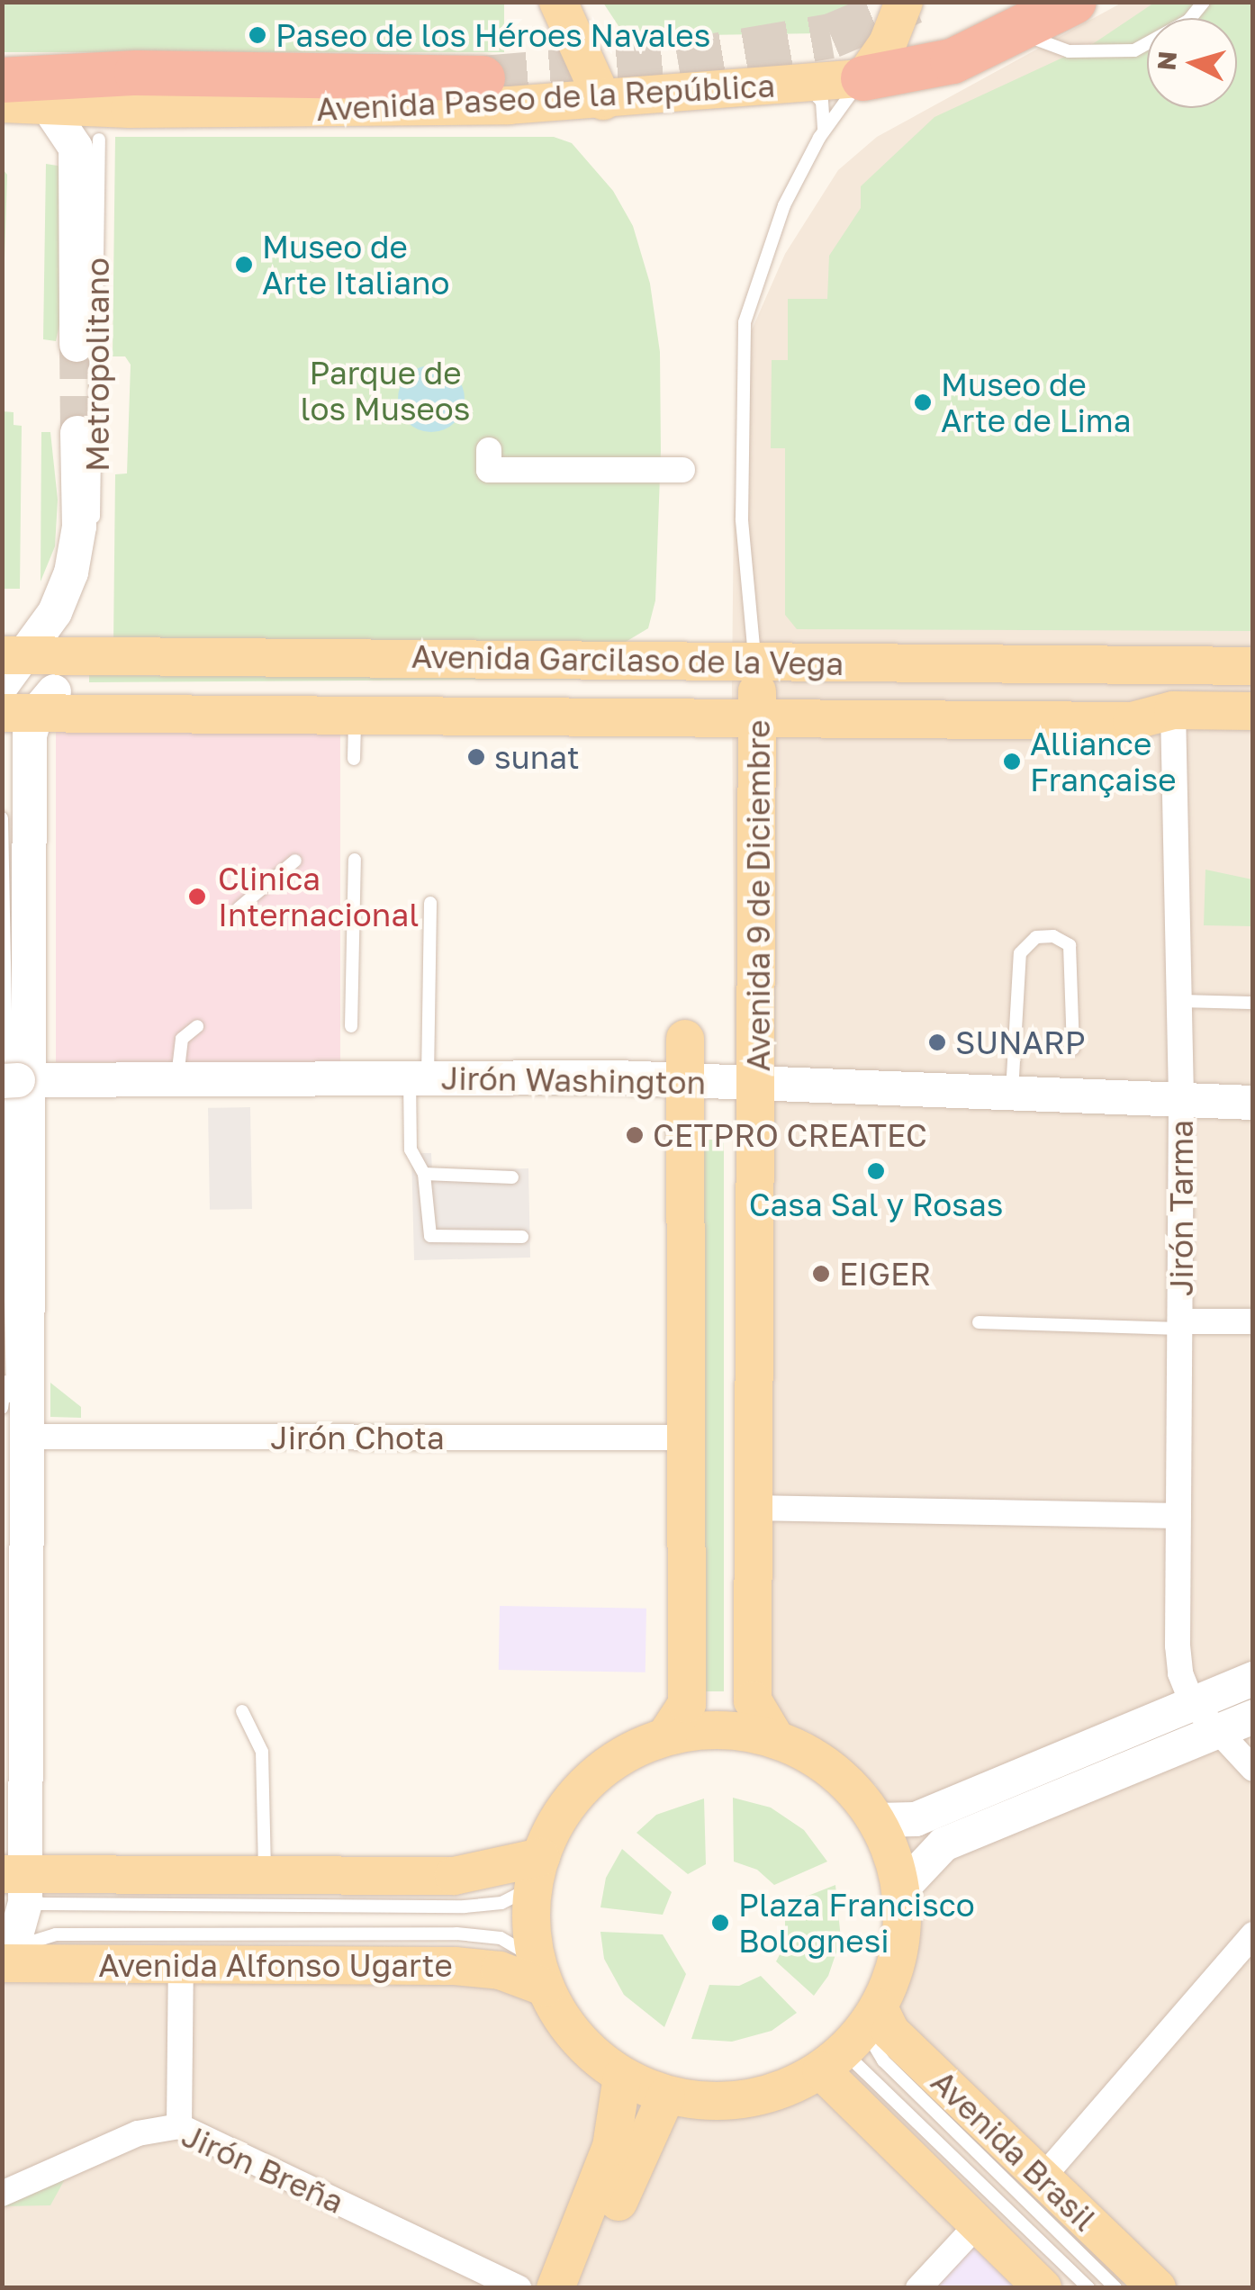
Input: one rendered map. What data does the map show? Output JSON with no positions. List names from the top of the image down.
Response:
{
  "streets": {
    "highway": ["Avenida Paseo de la República"],
    "main road": [
      "Avenida Garcilaso de la Vega",
      "Avenida 9 de Diciembre",
      "Avenida Alfonso Ugarte",
      "Avenida Brasil"
    ],
    "street": [
      "Jirón Washington",
      "Jirón Tarma",
      "Jirón Chota",
      "Jirón Breña"
    ],
    "lane": ["Metropolitano"]
  },
  "crossings": [
    ["Avenida Paseo de la República", "Avenida 9 de Diciembre"],
    ["Avenida Garcilaso de la Vega", "Avenida 9 de Diciembre"],
    ["Avenida Garcilaso de la Vega", "Jirón Tarma"],
    ["Avenida 9 de Diciembre", "Jirón Washington"],
    ["Jirón Washington", "Jirón Tarma"]
  ],
  "parks": ["Parque de los Museos"],
  "places": [
    "Paseo de los Héroes Navales",
    "Museo de Arte Italiano",
    "Museo de Arte de Lima",
    "sunat",
    "Alliance Française",
    "Clinica Internacional",
    "SUNARP",
    "CETPRO CREATEC",
    "Casa Sal y Rosas",
    "EIGER",
    "Plaza Francisco Bolognesi"
  ],
  "north": "left"
}
